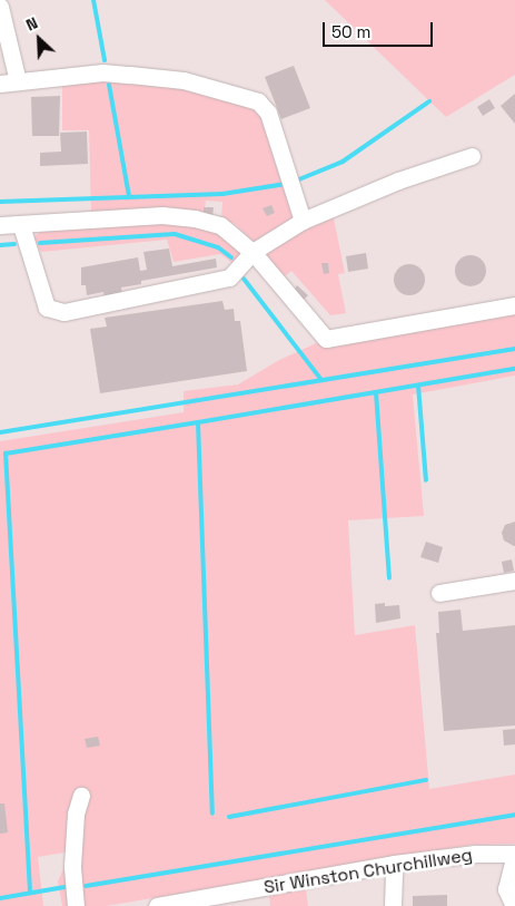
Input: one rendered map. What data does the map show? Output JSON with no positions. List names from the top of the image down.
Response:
{
  "streets": {
    "street": ["Sir Winston Churchillweg"]
  },
  "scale_bar": "50 m",
  "north": "top left"
}
